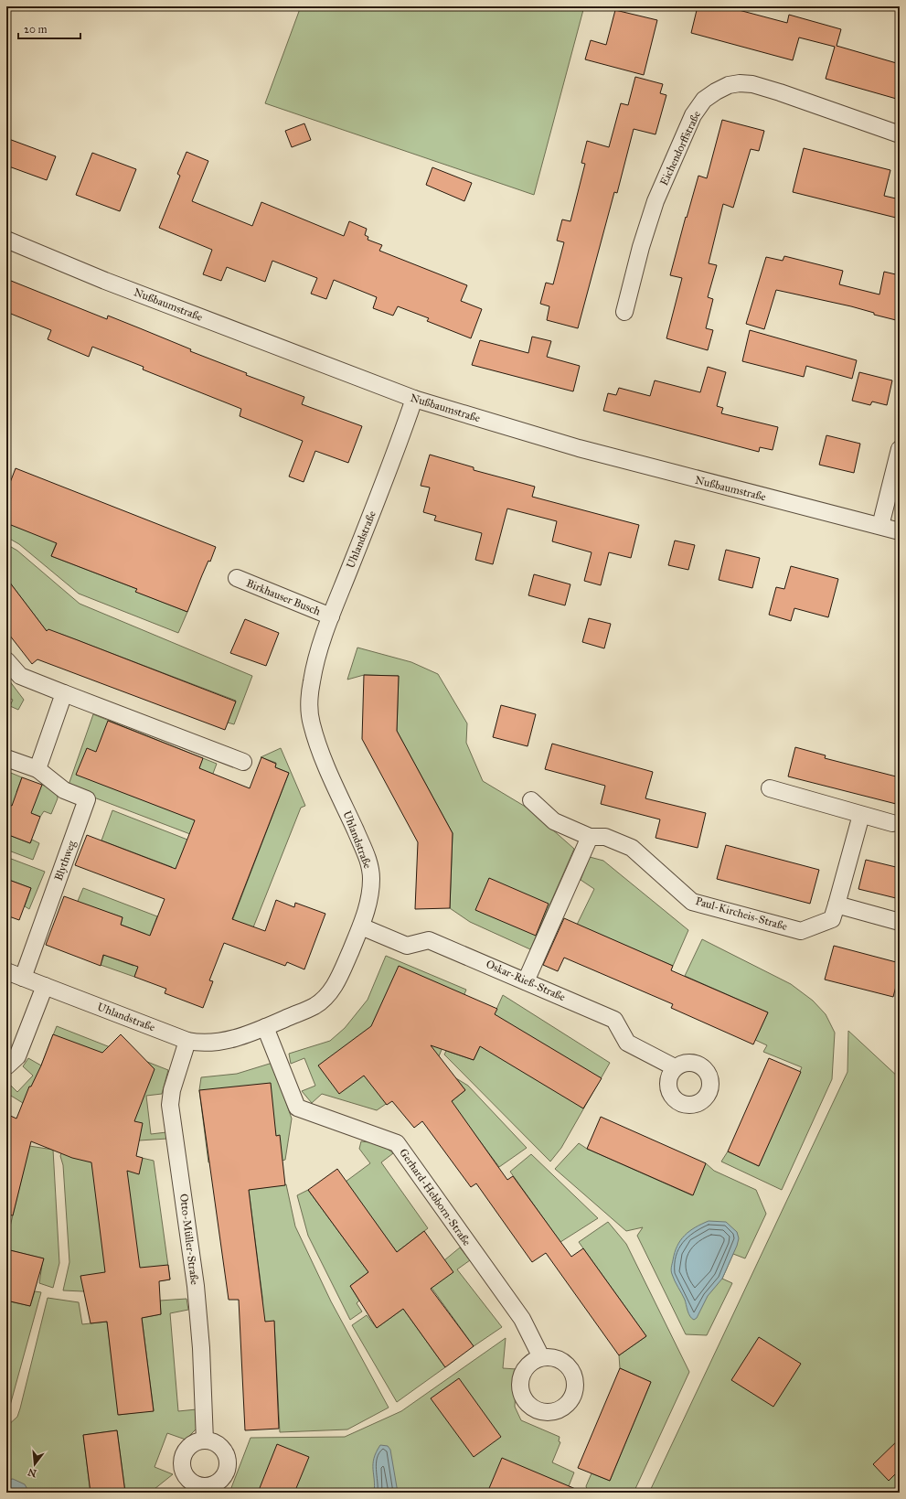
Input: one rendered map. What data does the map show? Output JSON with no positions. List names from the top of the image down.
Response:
{
  "streets": {
    "street": [
      "Eichendorffstraße",
      "Nußbaumstraße",
      "Uhlandstraße",
      "Birkhauser Busch",
      "Blythweg",
      "Paul-Kircheis-Straße",
      "Oskar-Rieß-Straße",
      "Gerhard-Hebborn-Straße",
      "Otto-Müller-Straße"
    ]
  },
  "crossings": [
    ["Nußbaumstraße", "Uhlandstraße"],
    ["Uhlandstraße", "Birkhauser Busch"],
    ["Uhlandstraße", "Blythweg"],
    ["Uhlandstraße", "Oskar-Rieß-Straße"],
    ["Uhlandstraße", "Gerhard-Hebborn-Straße"],
    ["Uhlandstraße", "Otto-Müller-Straße"]
  ],
  "scale_bar": "20 m",
  "north": "bottom"
}
